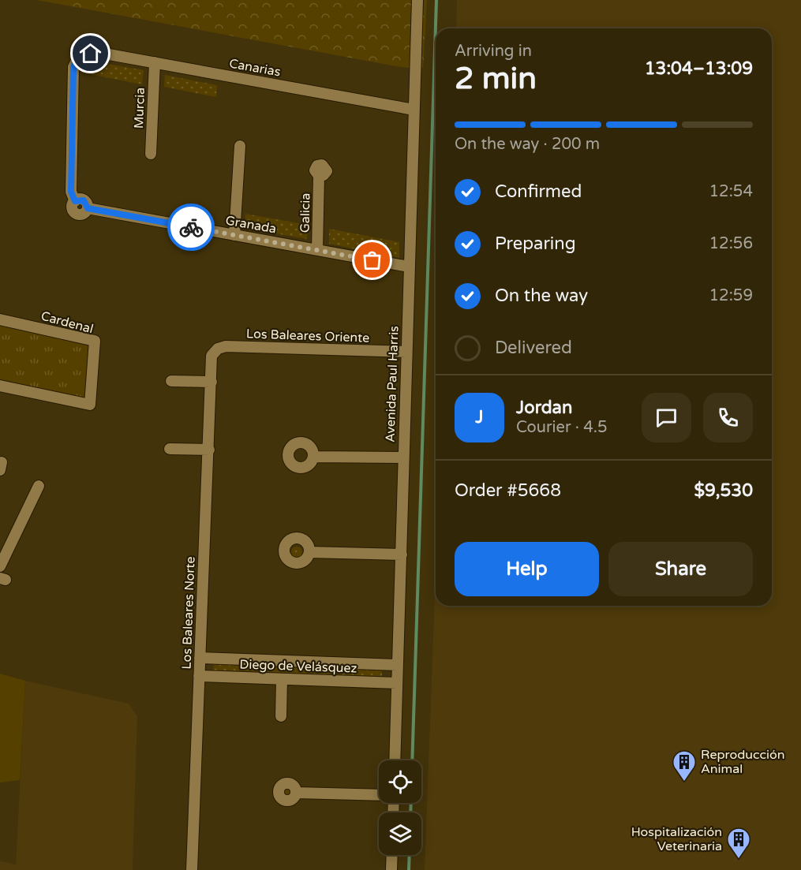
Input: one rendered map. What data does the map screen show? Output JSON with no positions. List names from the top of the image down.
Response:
{
  "streets": {
    "street": [
      "Canarias",
      "Murcia",
      "Galicia",
      "Granada",
      "Cardenal",
      "Los Baleares Oriente",
      "Avenida Paul Harris",
      "Los Baleares Norte",
      "Diego de Velásquez"
    ]
  },
  "crossings": [
    ["Canarias", "Murcia"],
    ["Canarias", "Granada"],
    ["Canarias", "Avenida Paul Harris"],
    ["Galicia", "Granada"],
    ["Granada", "Avenida Paul Harris"],
    ["Los Baleares Oriente", "Avenida Paul Harris"],
    ["Los Baleares Oriente", "Los Baleares Norte"],
    ["Avenida Paul Harris", "Diego de Velásquez"],
    ["Los Baleares Norte", "Diego de Velásquez"]
  ],
  "places": {
    "building": ["Reproducción Animal", "Hospitalización Veterinaria"]
  },
  "page": {
    "heading": ["2 min", "Arriving in", "13:04–13:09"],
    "panel": [
      "Jordan",
      "Courier · 4.5",
      "Order #5668",
      "$9,530"
    ],
    "bar": "On the way · 200 m",
    "list": [
      ["Confirmed", "12:54"],
      ["Preparing", "12:56"],
      ["On the way", "12:59"],
      "Delivered"
    ],
    "round": "J",
    "buttons": ["Help", "Share"]
  }
}
